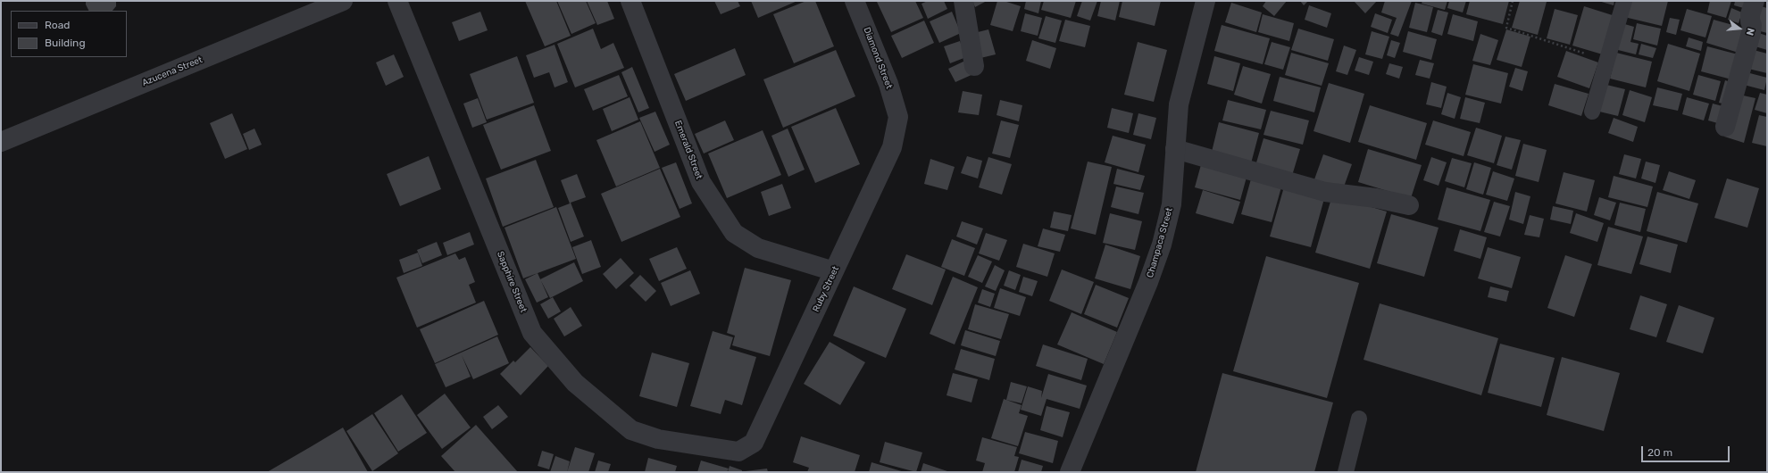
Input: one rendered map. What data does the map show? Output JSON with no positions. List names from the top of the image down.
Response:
{
  "streets": {
    "street": [
      "Diamond Street",
      "Azucena Street",
      "Emerald Street",
      "Champaca Street",
      "Sapphire Street",
      "Ruby Street"
    ]
  },
  "crossings": [
    ["Diamond Street", "Ruby Street"],
    ["Emerald Street", "Ruby Street"],
    ["Sapphire Street", "Ruby Street"]
  ],
  "legend": ["Road", "Building"],
  "scale_bar": "20 m",
  "north": "right"
}
